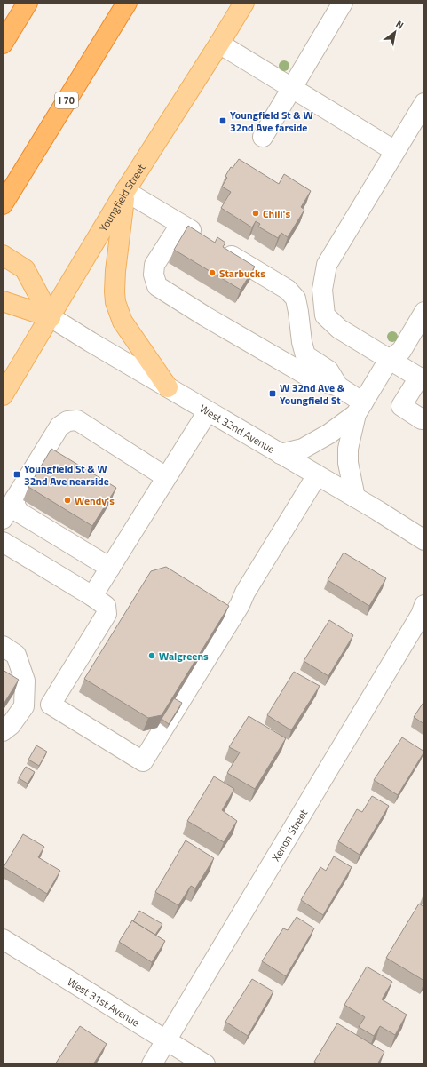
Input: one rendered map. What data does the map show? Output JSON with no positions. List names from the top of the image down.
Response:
{
  "streets": {
    "highway": ["I 70"],
    "main road": ["Youngfield Street", "West 32nd Avenue"],
    "street": ["Xenon Street", "West 31st Avenue"]
  },
  "crossings": [
    ["Youngfield Street", "West 32nd Avenue"],
    ["Xenon Street", "West 31st Avenue"]
  ],
  "places": {
    "transit": ["Youngfield St & W 32nd Ave farside", "W 32nd Ave & Youngfield St", "Youngfield St & W 32nd Ave nearside"],
    "other": [
      "Chili's",
      "Starbucks",
      "Wendy's",
      "Walgreens"
    ]
  },
  "north": "top right"
}
